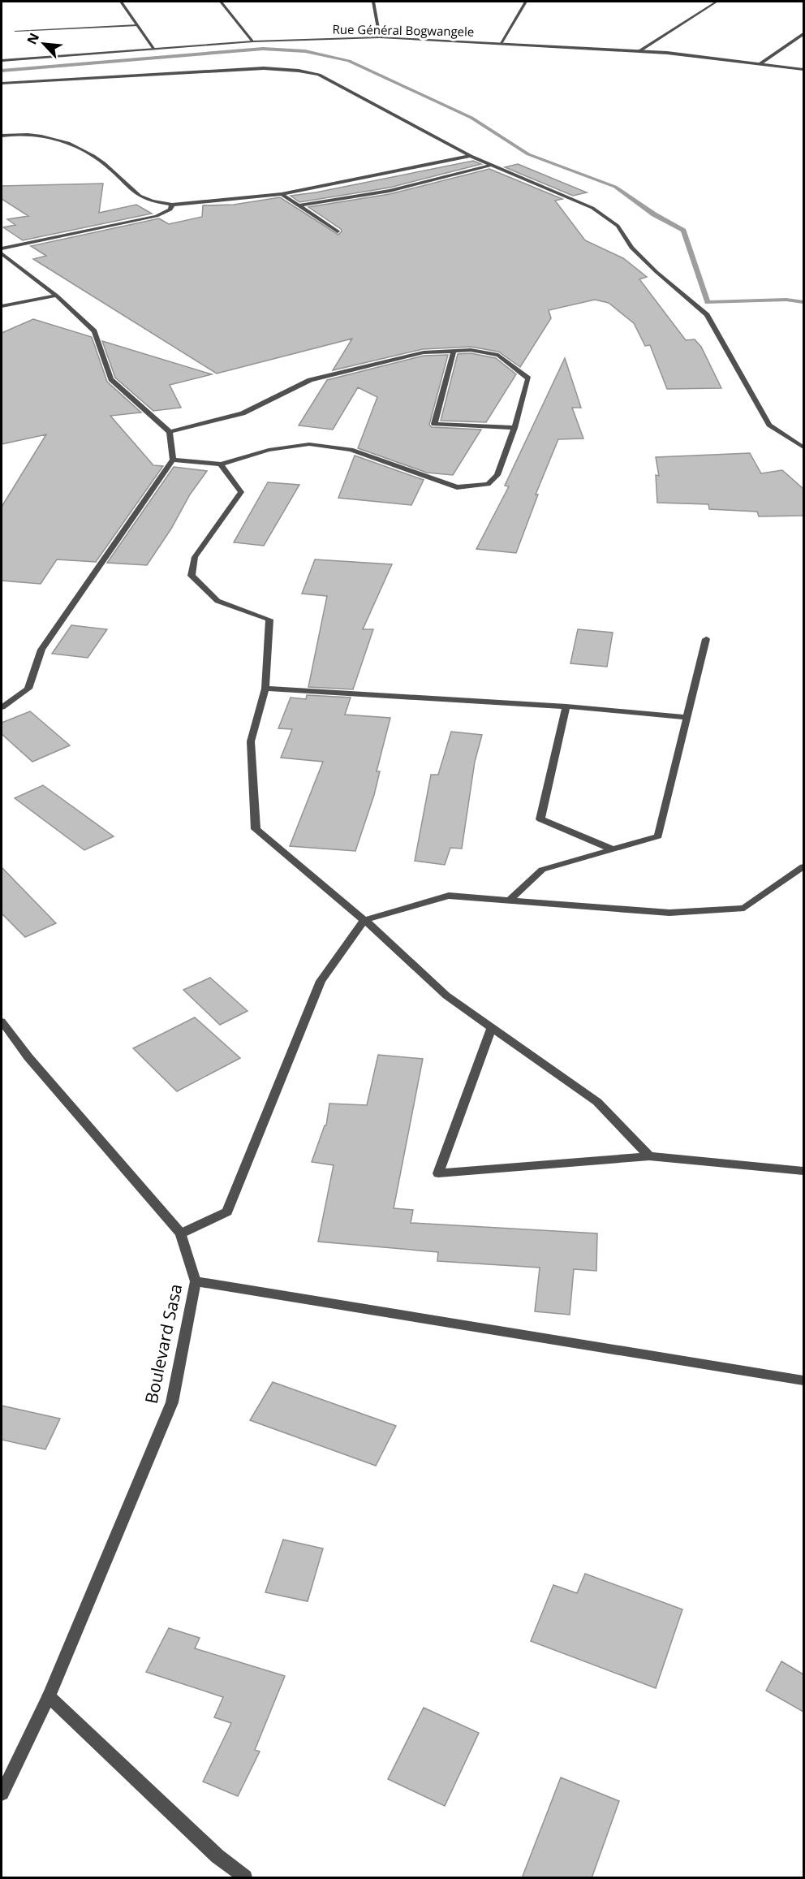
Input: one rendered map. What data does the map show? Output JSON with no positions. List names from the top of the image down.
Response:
{
  "streets": {
    "street": ["Rue Général Bogwangele", "Boulevard Sasa"]
  },
  "north": "top left"
}
